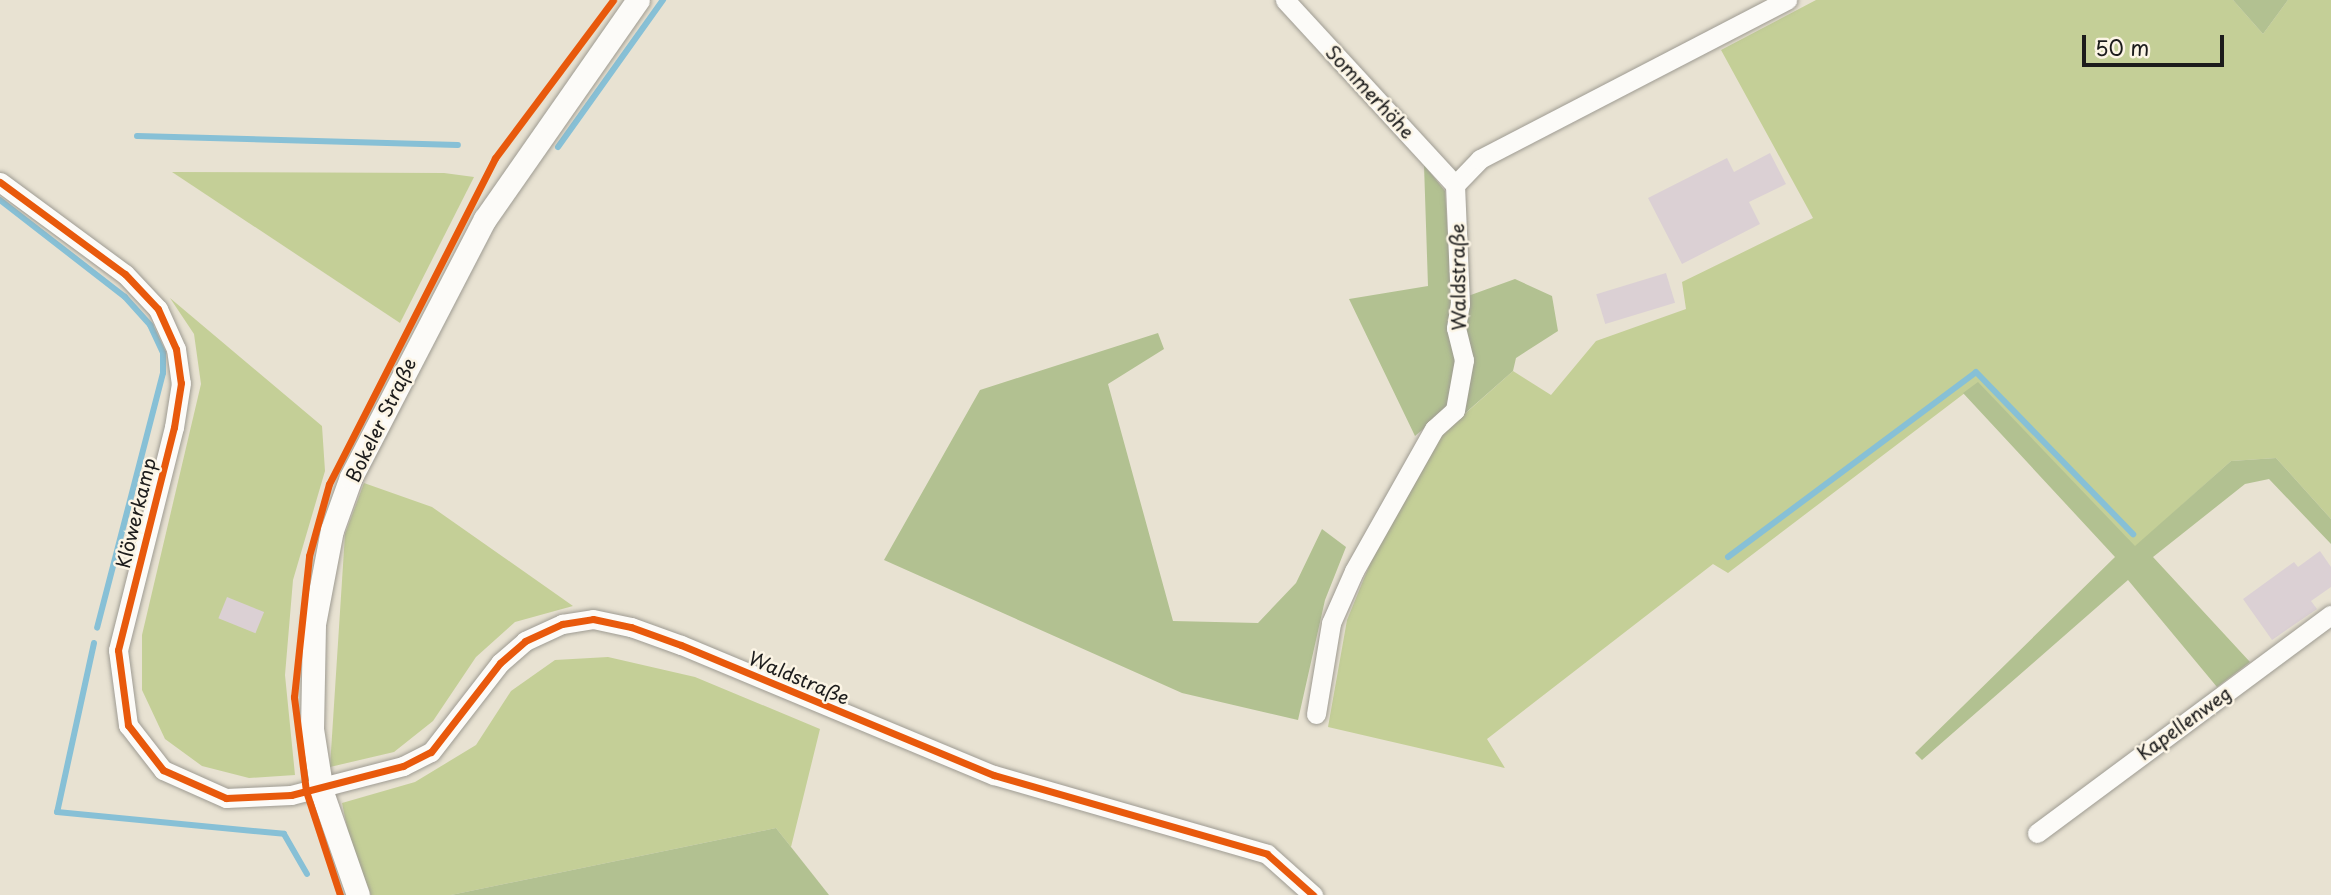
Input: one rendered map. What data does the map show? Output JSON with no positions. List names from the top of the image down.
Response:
{
  "streets": {
    "street": [
      "Sommerhöhe",
      "Waldstraße",
      "Bokeler Straße",
      "Klöwerkamp",
      "Kapellenweg"
    ]
  },
  "crossings": [
    ["Sommerhöhe", "Waldstraße"],
    ["Waldstraße", "Bokeler Straße"],
    ["Waldstraße", "Klöwerkamp"],
    ["Bokeler Straße", "Klöwerkamp"]
  ],
  "scale_bar": "50 m"
}
